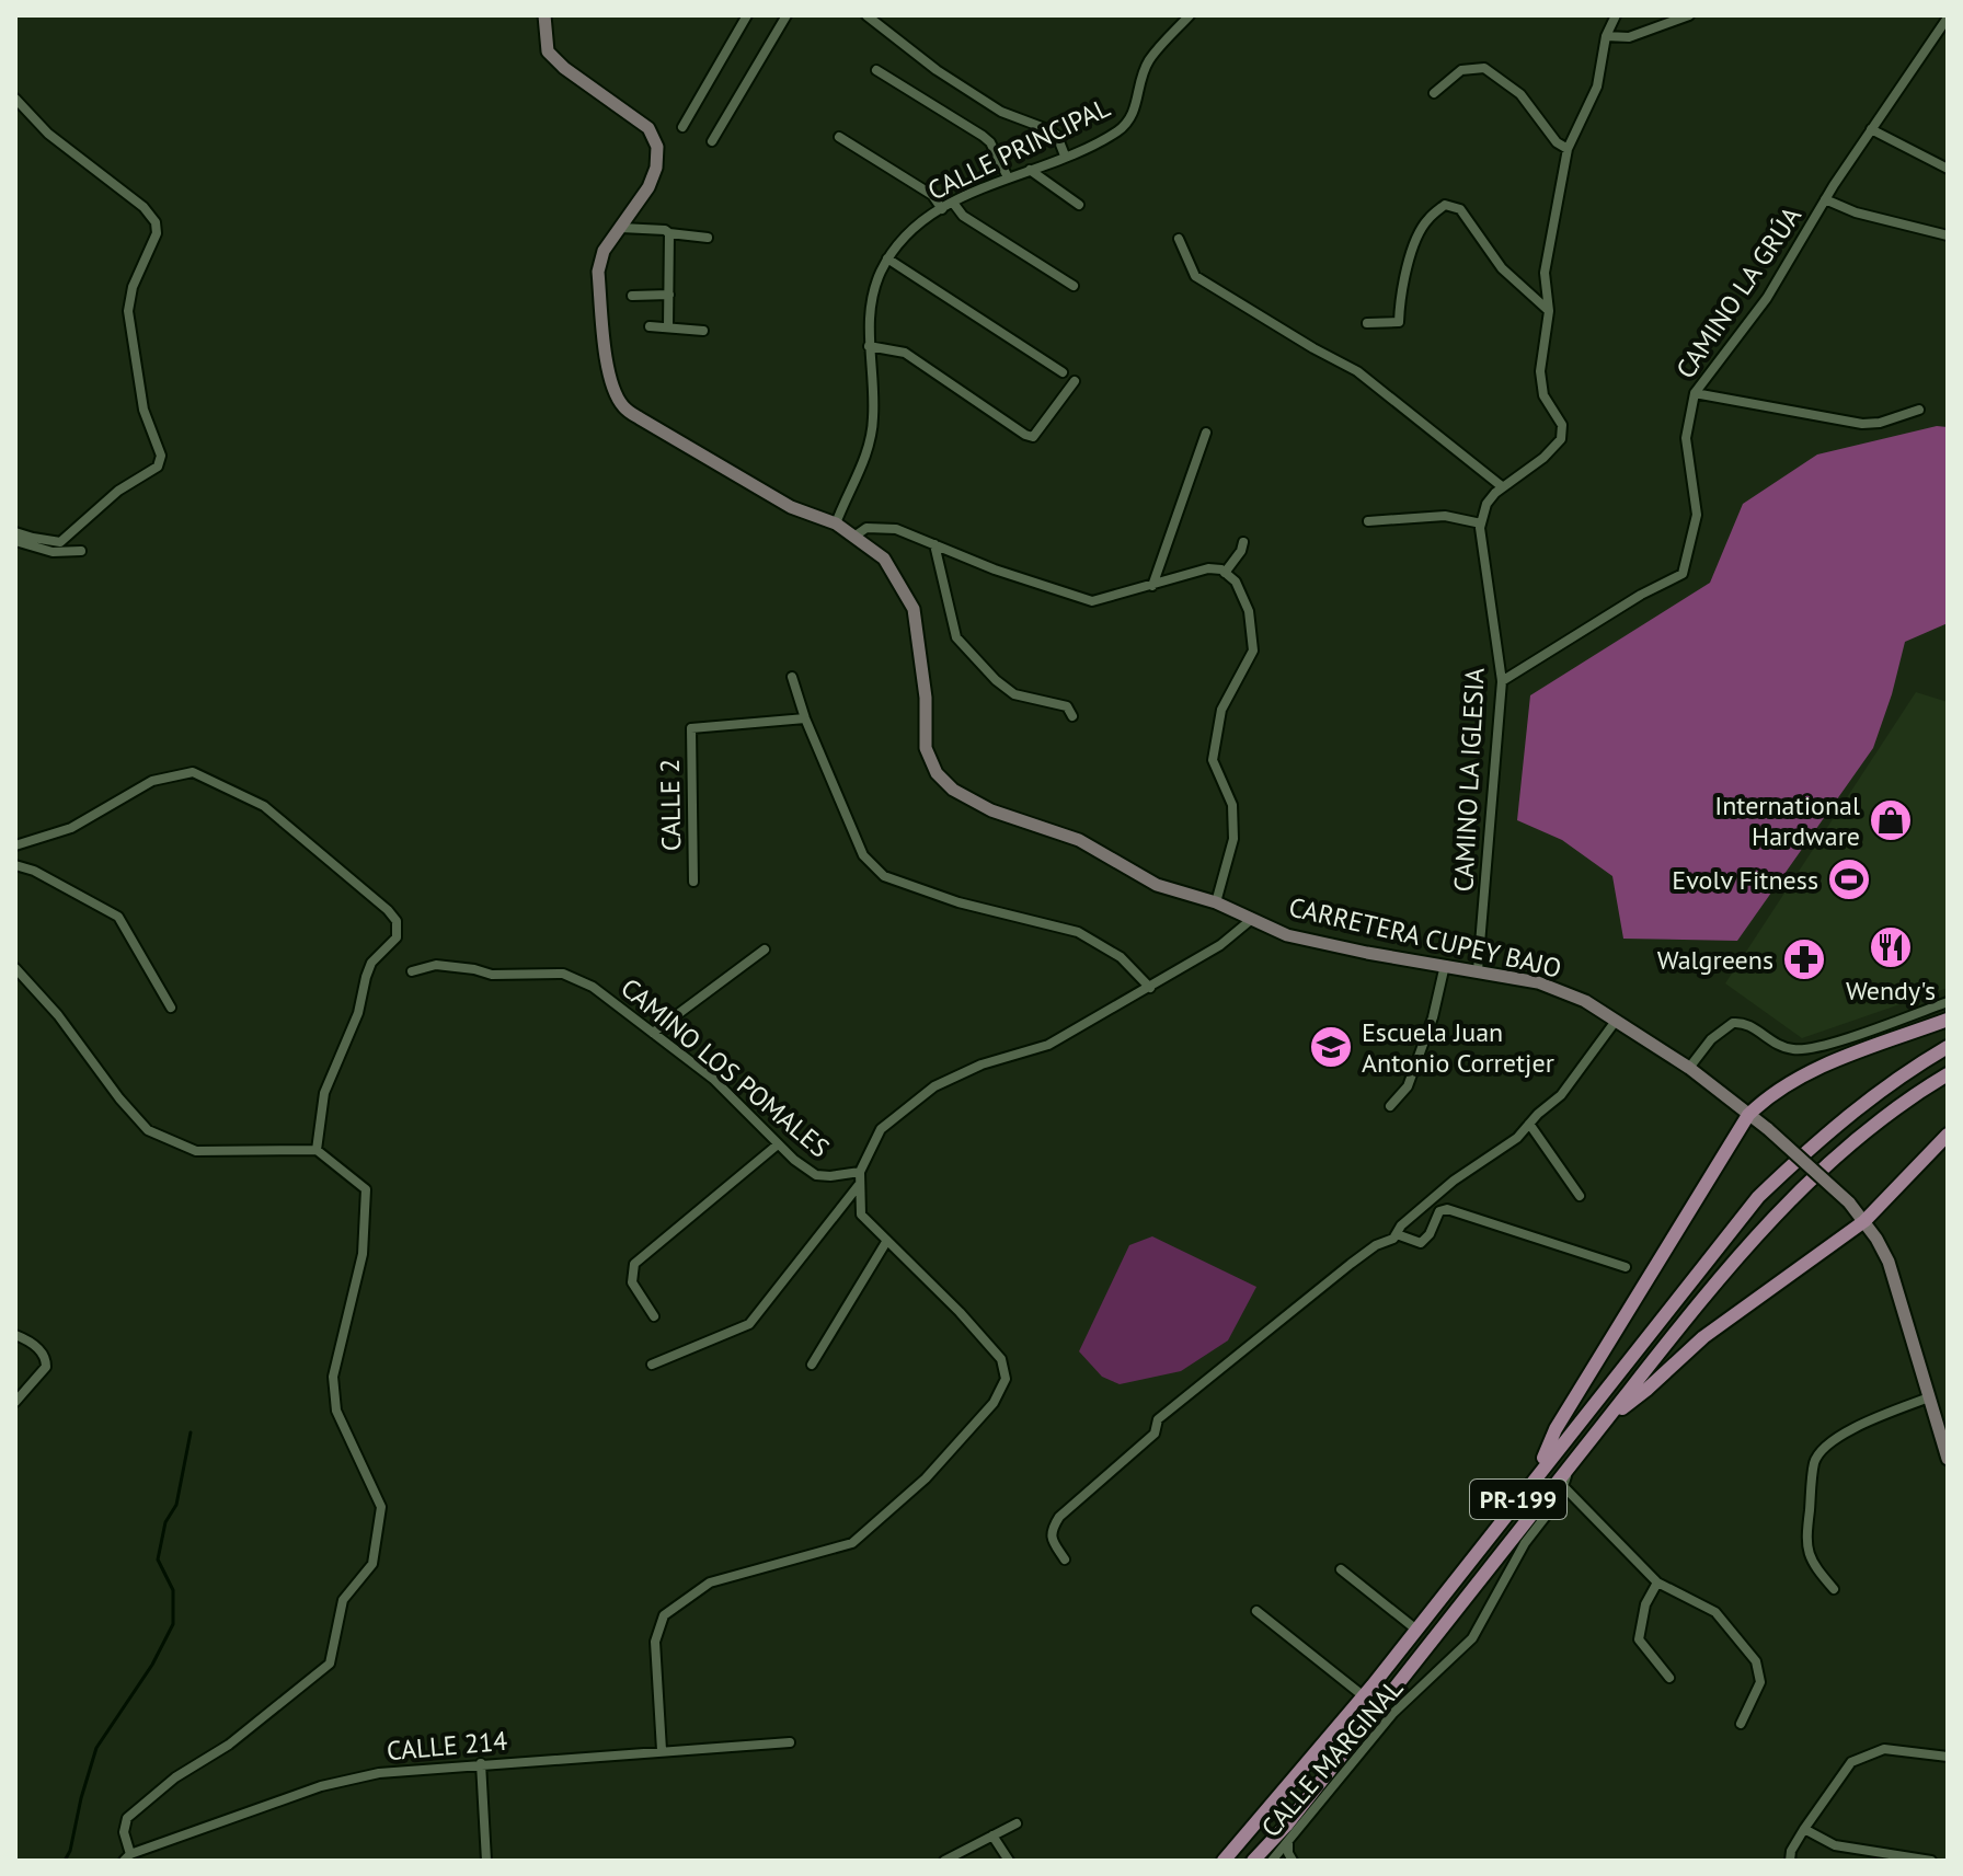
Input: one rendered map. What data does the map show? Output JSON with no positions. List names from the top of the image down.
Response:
{
  "streets": {
    "main road": ["PR-199"],
    "street": [
      "CALLE PRINCIPAL",
      "CAMINO LA GRÚA",
      "CAMINO LA IGLESIA",
      "CALLE 2",
      "CARRETERA CUPEY BAJO",
      "CAMINO LOS POMALES",
      "CALLE 214",
      "CALLE MARGINAL"
    ]
  },
  "crossings": [
    ["CALLE PRINCIPAL", "CARRETERA CUPEY BAJO"],
    ["CAMINO LA GRÚA", "CAMINO LA IGLESIA"],
    ["CAMINO LA IGLESIA", "CARRETERA CUPEY BAJO"],
    ["PR-199", "CALLE MARGINAL"]
  ],
  "places": {
    "shop": ["International Hardware"],
    "sports": ["Evolv Fitness"],
    "restaurant": ["Wendy's"],
    "pharmacy": ["Walgreens"],
    "school or university": ["Escuela Juan Antonio Corretjer"]
  }
}
